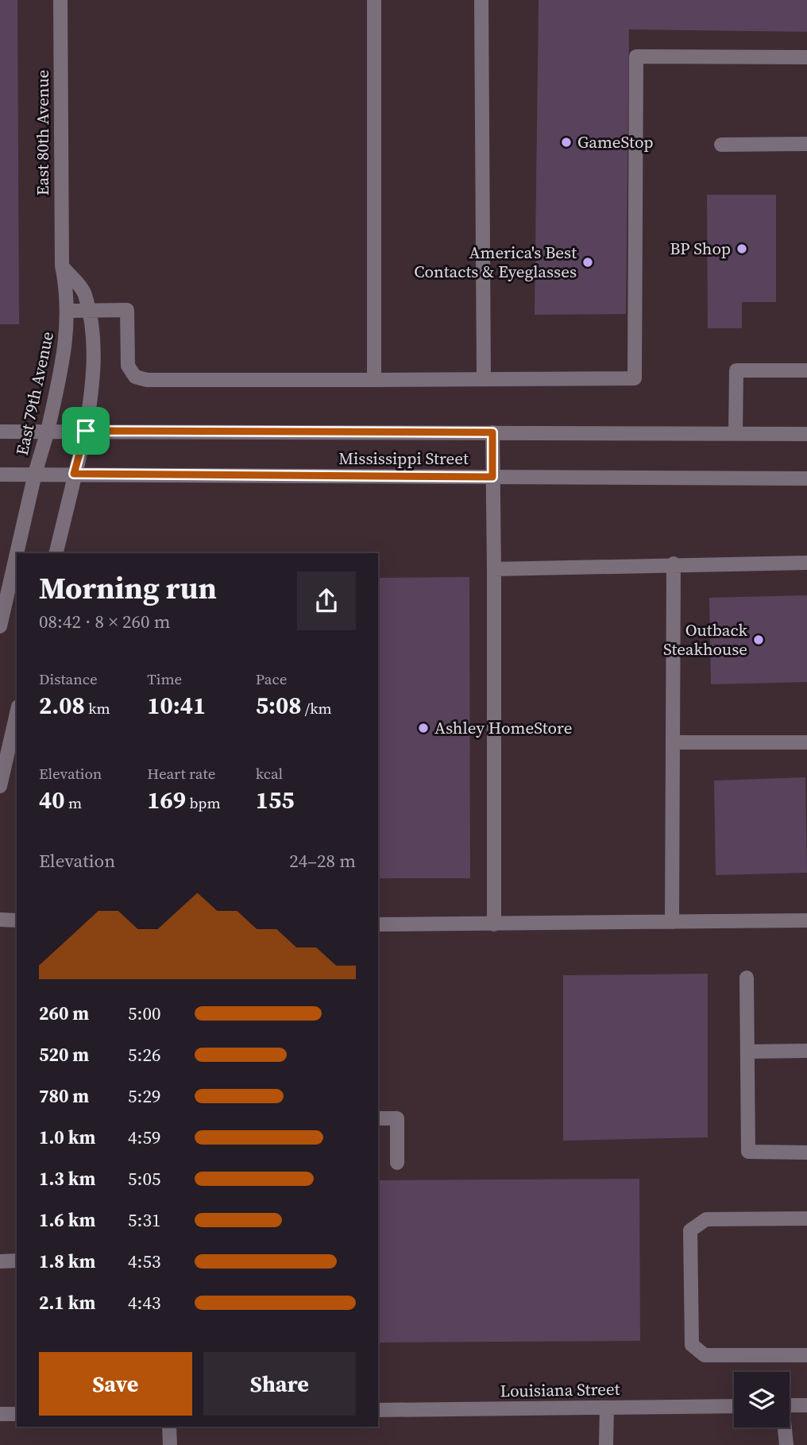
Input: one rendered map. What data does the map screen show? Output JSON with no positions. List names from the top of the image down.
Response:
{
  "streets": {
    "street": [
      "East 80th Avenue",
      "East 79th Avenue",
      "Mississippi Street",
      "Louisiana Street"
    ]
  },
  "crossings": [
    ["East 80th Avenue", "East 79th Avenue"],
    ["East 79th Avenue", "Mississippi Street"]
  ],
  "places": [
    "GameStop",
    "BP Shop",
    "America's Best Contacts & Eyeglasses",
    "Outback Steakhouse",
    "Ashley HomeStore"
  ],
  "page": {
    "heading": ["Morning run", "08:42 · 8 × 260 m"],
    "stats": [
      ["Distance", "2.08 km"],
      ["Time", "10:41"],
      ["Pace", "5:08 /km"],
      ["Elevation", "40 m"],
      ["Heart rate", "169 bpm"],
      ["kcal", "155"]
    ],
    "chart": ["Elevation", "24–28 m"],
    "list": [
      {
        "name": "260 m",
        "note": "5:00"
      },
      {
        "name": "520 m",
        "note": "5:26"
      },
      {
        "name": "780 m",
        "note": "5:29"
      },
      {
        "name": "1.0 km",
        "note": "4:59"
      },
      {
        "name": "1.3 km",
        "note": "5:05"
      },
      {
        "name": "1.6 km",
        "note": "5:31"
      },
      {
        "name": "1.8 km",
        "note": "4:53"
      },
      {
        "name": "2.1 km",
        "note": "4:43"
      }
    ],
    "buttons": ["Save", "Share"]
  }
}
